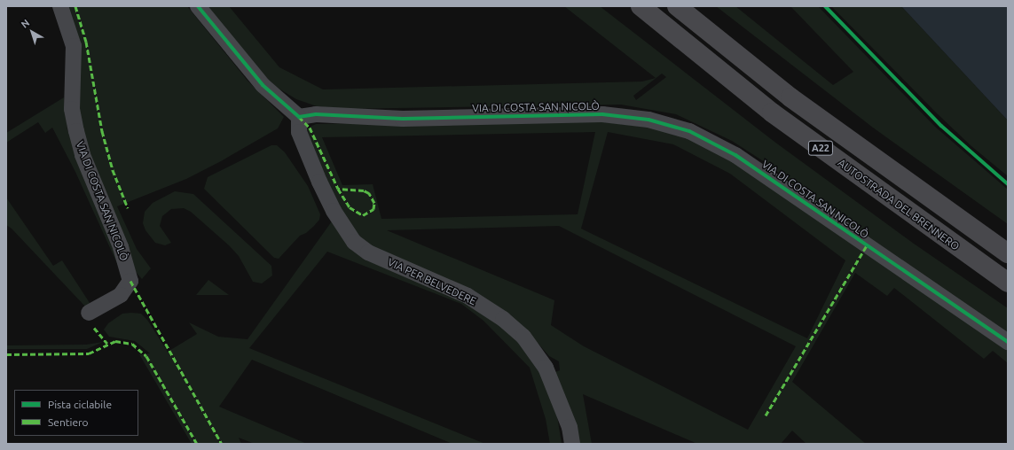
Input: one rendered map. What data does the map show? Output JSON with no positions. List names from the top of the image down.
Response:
{
  "streets": {
    "highway": ["A22", "AUTOSTRADA DEL BRENNERO"],
    "street": ["VIA DI COSTA SAN NICOLÒ", "VIA PER BELVEDERE"]
  },
  "crossings": [
    ["VIA DI COSTA SAN NICOLÒ", "VIA PER BELVEDERE"]
  ],
  "legend": ["Pista ciclabile", "Sentiero"],
  "north": "top left"
}
